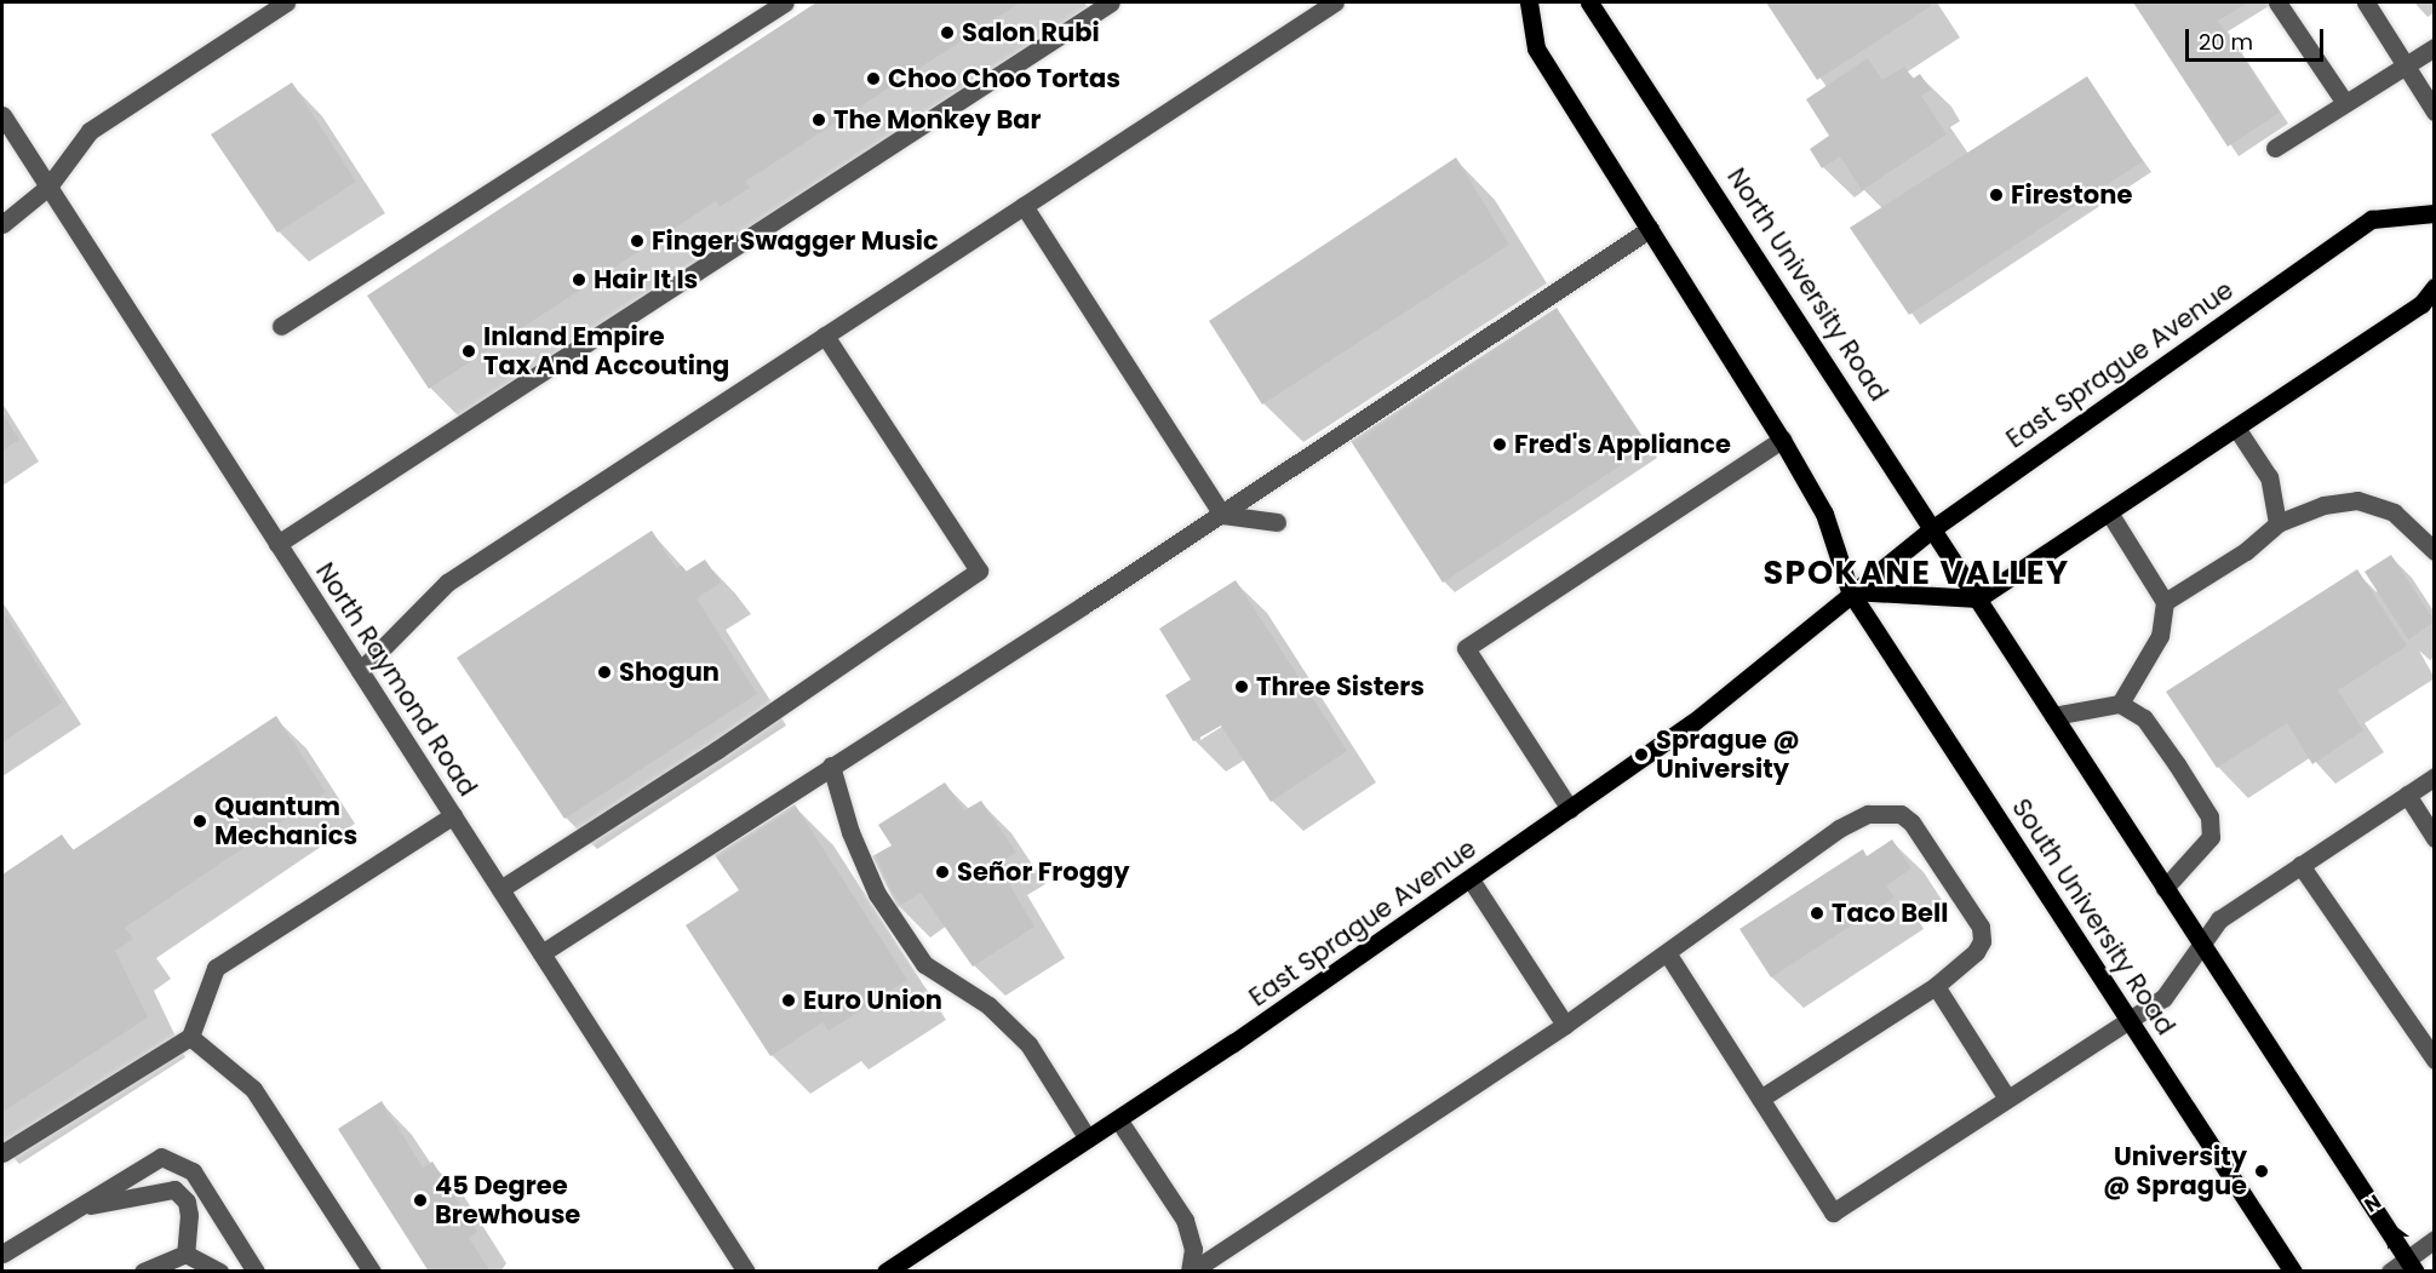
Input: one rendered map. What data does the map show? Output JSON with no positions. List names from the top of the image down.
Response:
{
  "streets": {
    "main road": ["North University Road", "East Sprague Avenue", "South University Road"],
    "street": ["North Raymond Road"]
  },
  "crossings": [
    ["North University Road", "East Sprague Avenue"],
    ["East Sprague Avenue", "South University Road"]
  ],
  "districts": ["SPOKANE VALLEY"],
  "places": [
    "Salon Rubi",
    "Choo Choo Tortas",
    "The Monkey Bar",
    "Firestone",
    "Finger Swagger Music",
    "Hair It Is",
    "Inland Empire Tax And Accouting",
    "Fred's Appliance",
    "Shogun",
    "Three Sisters",
    "Sprague @ University",
    "Quantum Mechanics",
    "Señor Froggy",
    "Taco Bell",
    "Euro Union",
    "University @ Sprague",
    "45 Degree Brewhouse"
  ],
  "scale_bar": "20 m",
  "north": "top left"
}
